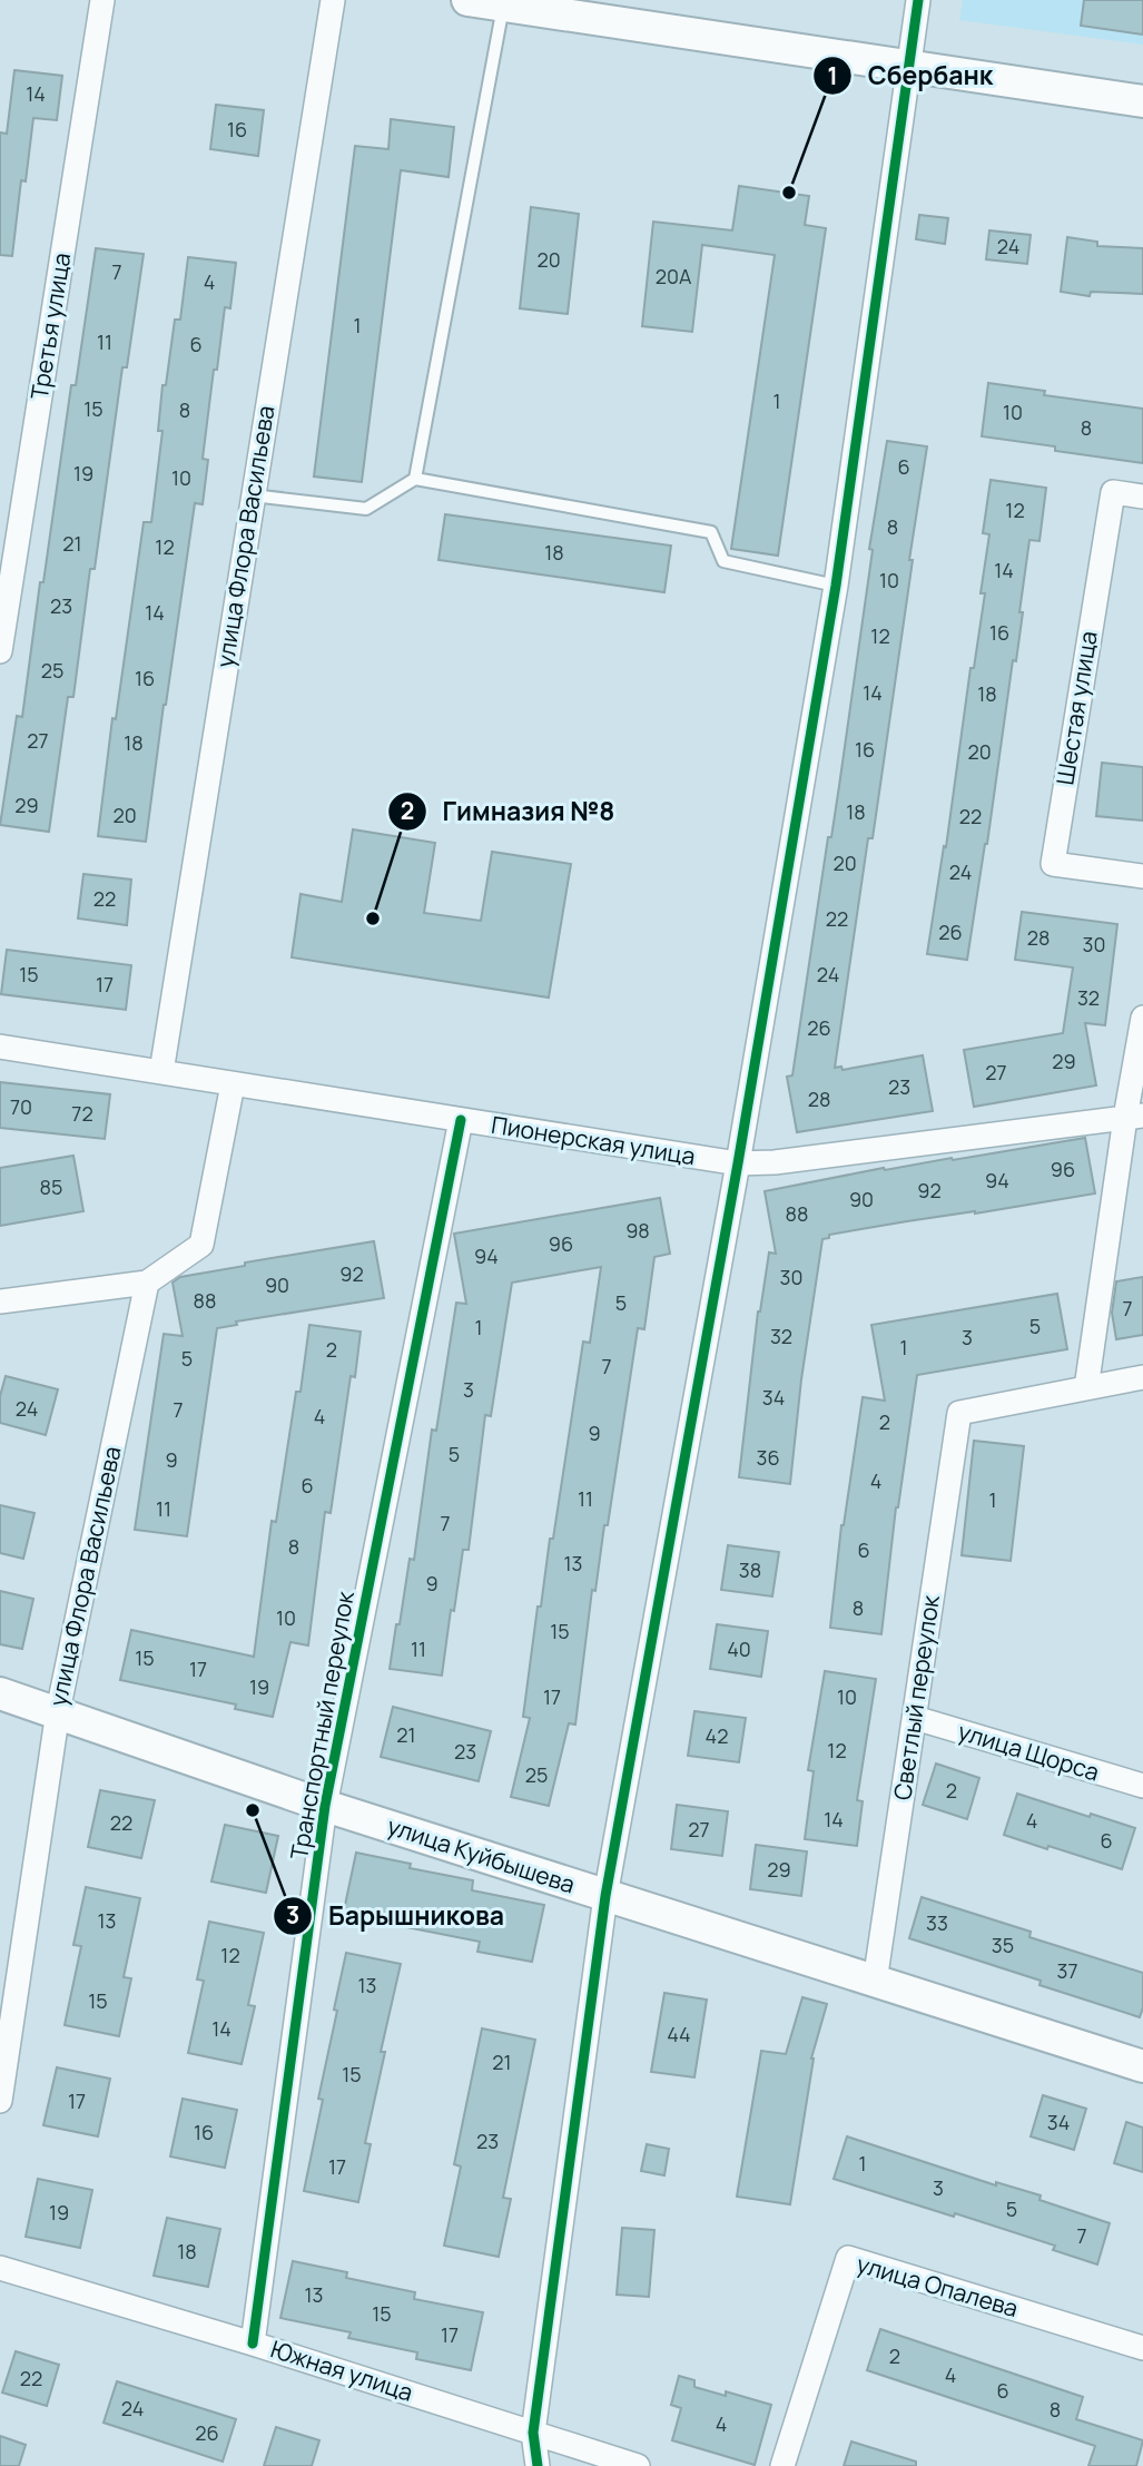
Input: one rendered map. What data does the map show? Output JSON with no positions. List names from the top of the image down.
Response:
{
  "streets": {
    "street": [
      "Третья улица",
      "улица Флора Васильева",
      "Шестая улица",
      "Пионерская улица",
      "Светлый переулок",
      "Транспортный переулок",
      "улица Щорса",
      "улица Куйбышева",
      "улица Опалева",
      "Южная улица"
    ]
  },
  "crossings": [
    ["улица Флора Васильева", "Пионерская улица"],
    ["улица Флора Васильева", "улица Куйбышева"],
    ["Пионерская улица", "Транспортный переулок"],
    ["Светлый переулок", "улица Щорса"],
    ["Светлый переулок", "улица Куйбышева"],
    ["Транспортный переулок", "улица Куйбышева"],
    ["Транспортный переулок", "Южная улица"]
  ],
  "places": ["Сбербанк", "Гимназия №8", "Барышникова"],
  "house_numbers": [
    "14",
    "16",
    "24",
    "20",
    "7",
    "20А",
    "4",
    "1",
    "11",
    "6",
    "1",
    "15",
    "8",
    "10",
    "8",
    "6",
    "19",
    "10",
    "12",
    "8",
    "21",
    "12",
    "18",
    "14",
    "10",
    "23",
    "14",
    "16",
    "12",
    "25",
    "16",
    "14",
    "18",
    "27",
    "18",
    "16",
    "20",
    "29",
    "18",
    "20",
    "22",
    "20",
    "24",
    "22",
    "22",
    "26",
    "28",
    "30",
    "15",
    "24",
    "17",
    "32",
    "26",
    "29",
    "27",
    "23",
    "28",
    "70",
    "72",
    "96",
    "94",
    "85",
    "92",
    "90",
    "88",
    "98",
    "96",
    "94",
    "92",
    "30",
    "90",
    "88",
    "5",
    "7",
    "5",
    "1",
    "32",
    "3",
    "1",
    "2",
    "5",
    "7",
    "3",
    "34",
    "24",
    "7",
    "4",
    "2",
    "9",
    "5",
    "36",
    "9",
    "4",
    "6",
    "11",
    "1",
    "11",
    "7",
    "8",
    "6",
    "13",
    "38",
    "9",
    "8",
    "10",
    "15",
    "11",
    "40",
    "15",
    "17",
    "19",
    "17",
    "10",
    "21",
    "42",
    "12",
    "23",
    "25",
    "2",
    "14",
    "4",
    "22",
    "27",
    "6",
    "29",
    "13",
    "33",
    "35",
    "12",
    "37",
    "13",
    "15",
    "14",
    "44",
    "21",
    "15",
    "17",
    "34",
    "16",
    "23",
    "1",
    "17",
    "3",
    "5",
    "19",
    "7",
    "18",
    "13",
    "15",
    "17",
    "2",
    "4",
    "22",
    "6",
    "24",
    "8",
    "4",
    "26"
  ]
}
